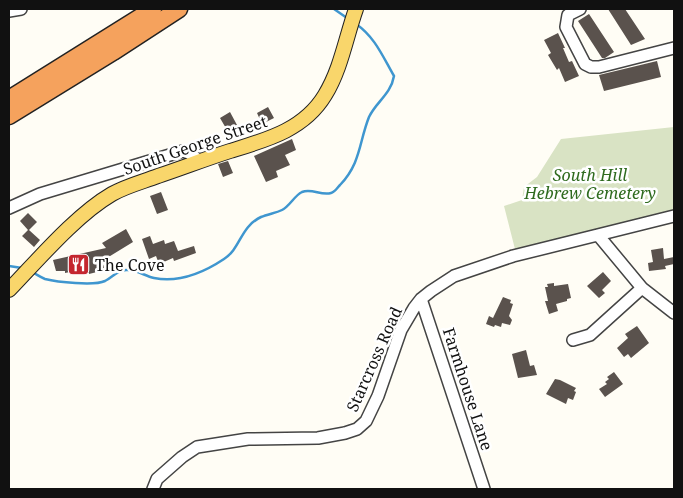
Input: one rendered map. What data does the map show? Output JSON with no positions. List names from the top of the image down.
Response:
{
  "streets": {
    "main road": ["South George Street"],
    "street": ["Starcross Road", "Farmhouse Lane"]
  },
  "crossings": [
    ["Starcross Road", "Farmhouse Lane"]
  ],
  "parks": ["South Hill Hebrew Cemetery"],
  "places": {
    "restaurant": ["The Cove"]
  }
}
